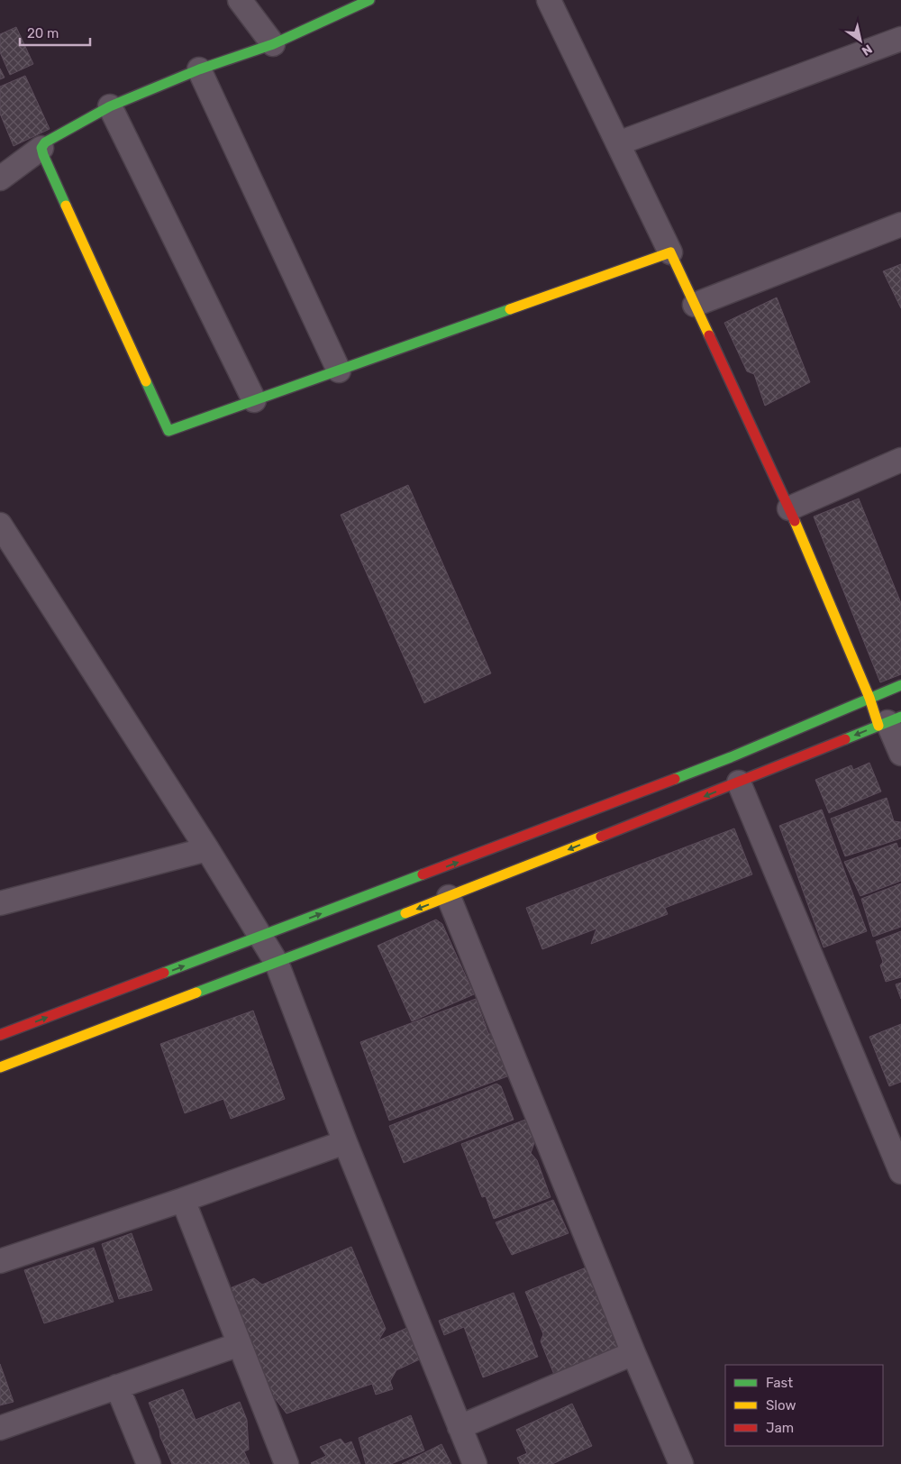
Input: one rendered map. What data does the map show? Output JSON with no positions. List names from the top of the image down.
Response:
{
  "legend": ["Fast", "Slow", "Jam"],
  "scale_bar": "20 m",
  "north": "bottom right"
}
